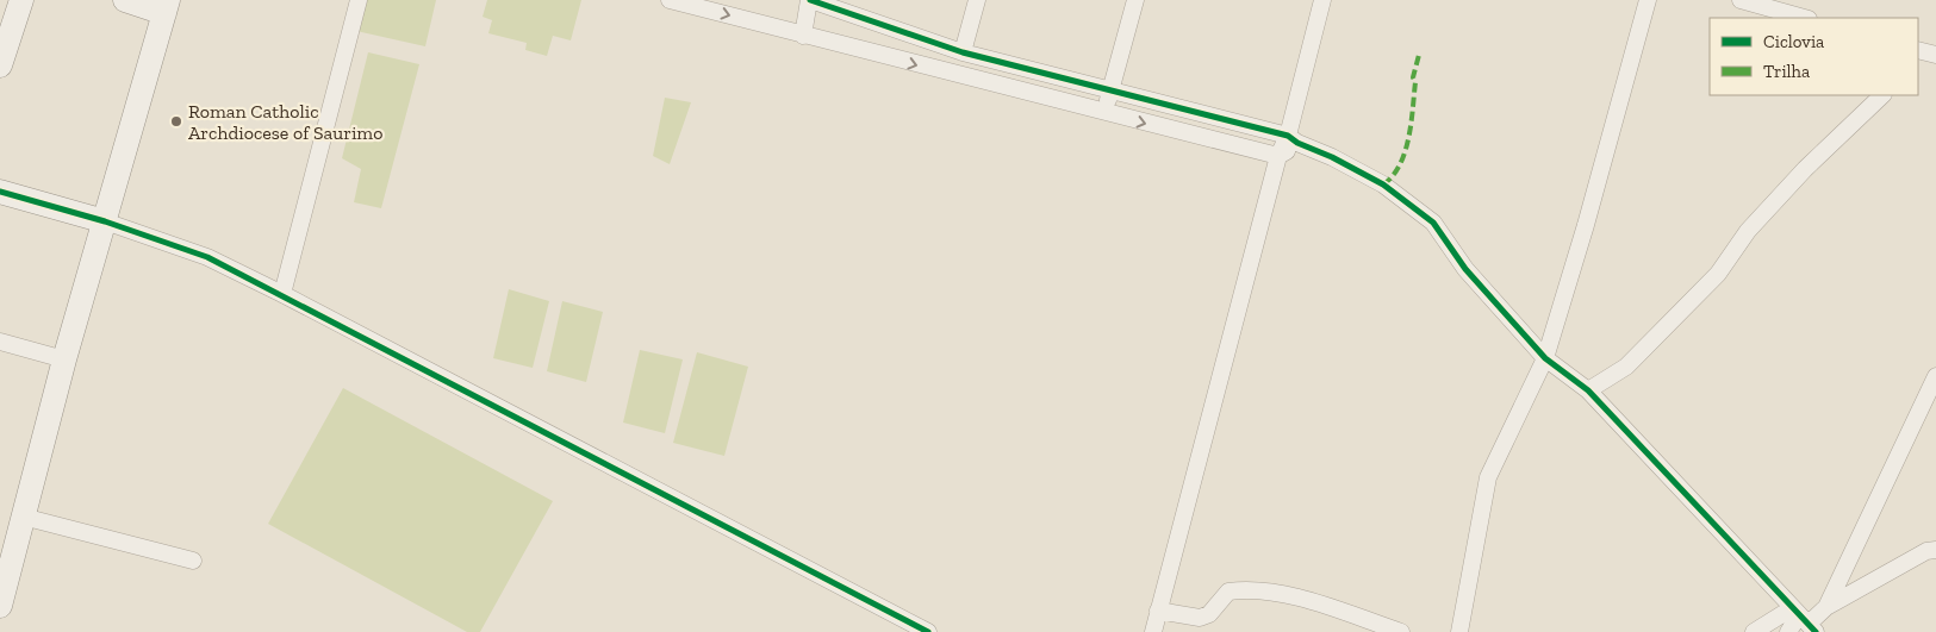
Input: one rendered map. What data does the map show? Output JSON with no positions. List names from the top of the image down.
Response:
{
  "places": ["Roman Catholic Archdiocese of Saurimo"],
  "legend": ["Ciclovia", "Trilha"]
}
